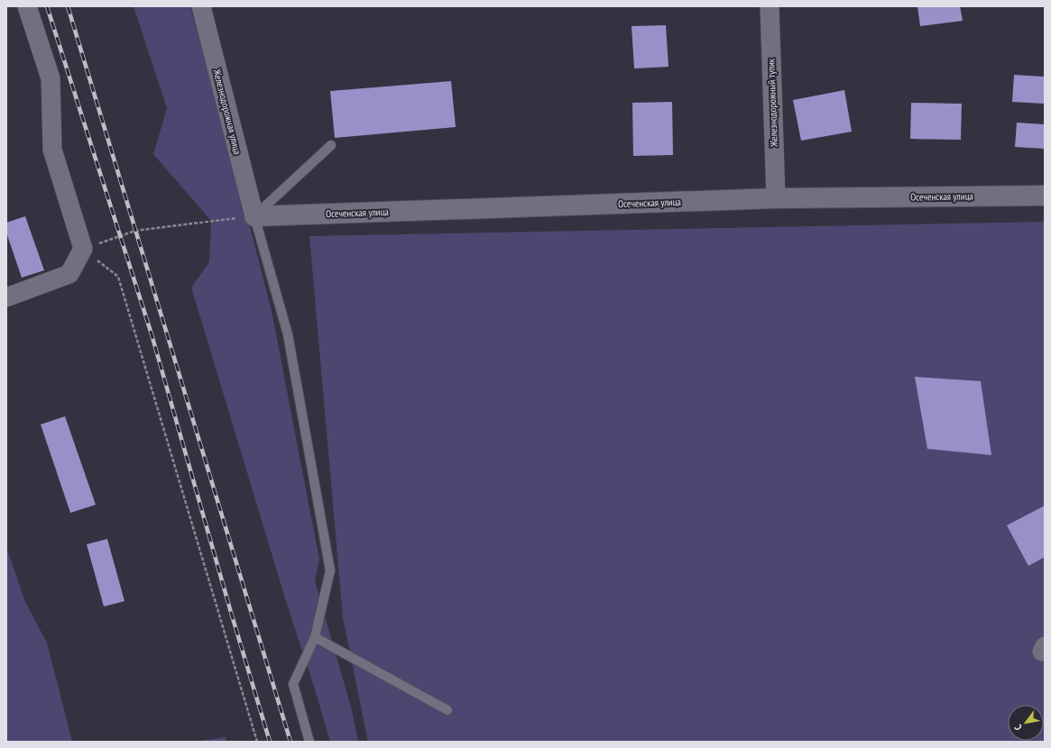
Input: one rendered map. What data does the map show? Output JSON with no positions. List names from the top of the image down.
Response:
{
  "streets": {
    "street": ["Железнодорожный тупик", "Железнодорожная улица", "Осеченская улица"]
  },
  "crossings": [
    ["Железнодорожный тупик", "Осеченская улица"],
    ["Железнодорожная улица", "Осеченская улица"]
  ],
  "north": "bottom left"
}
